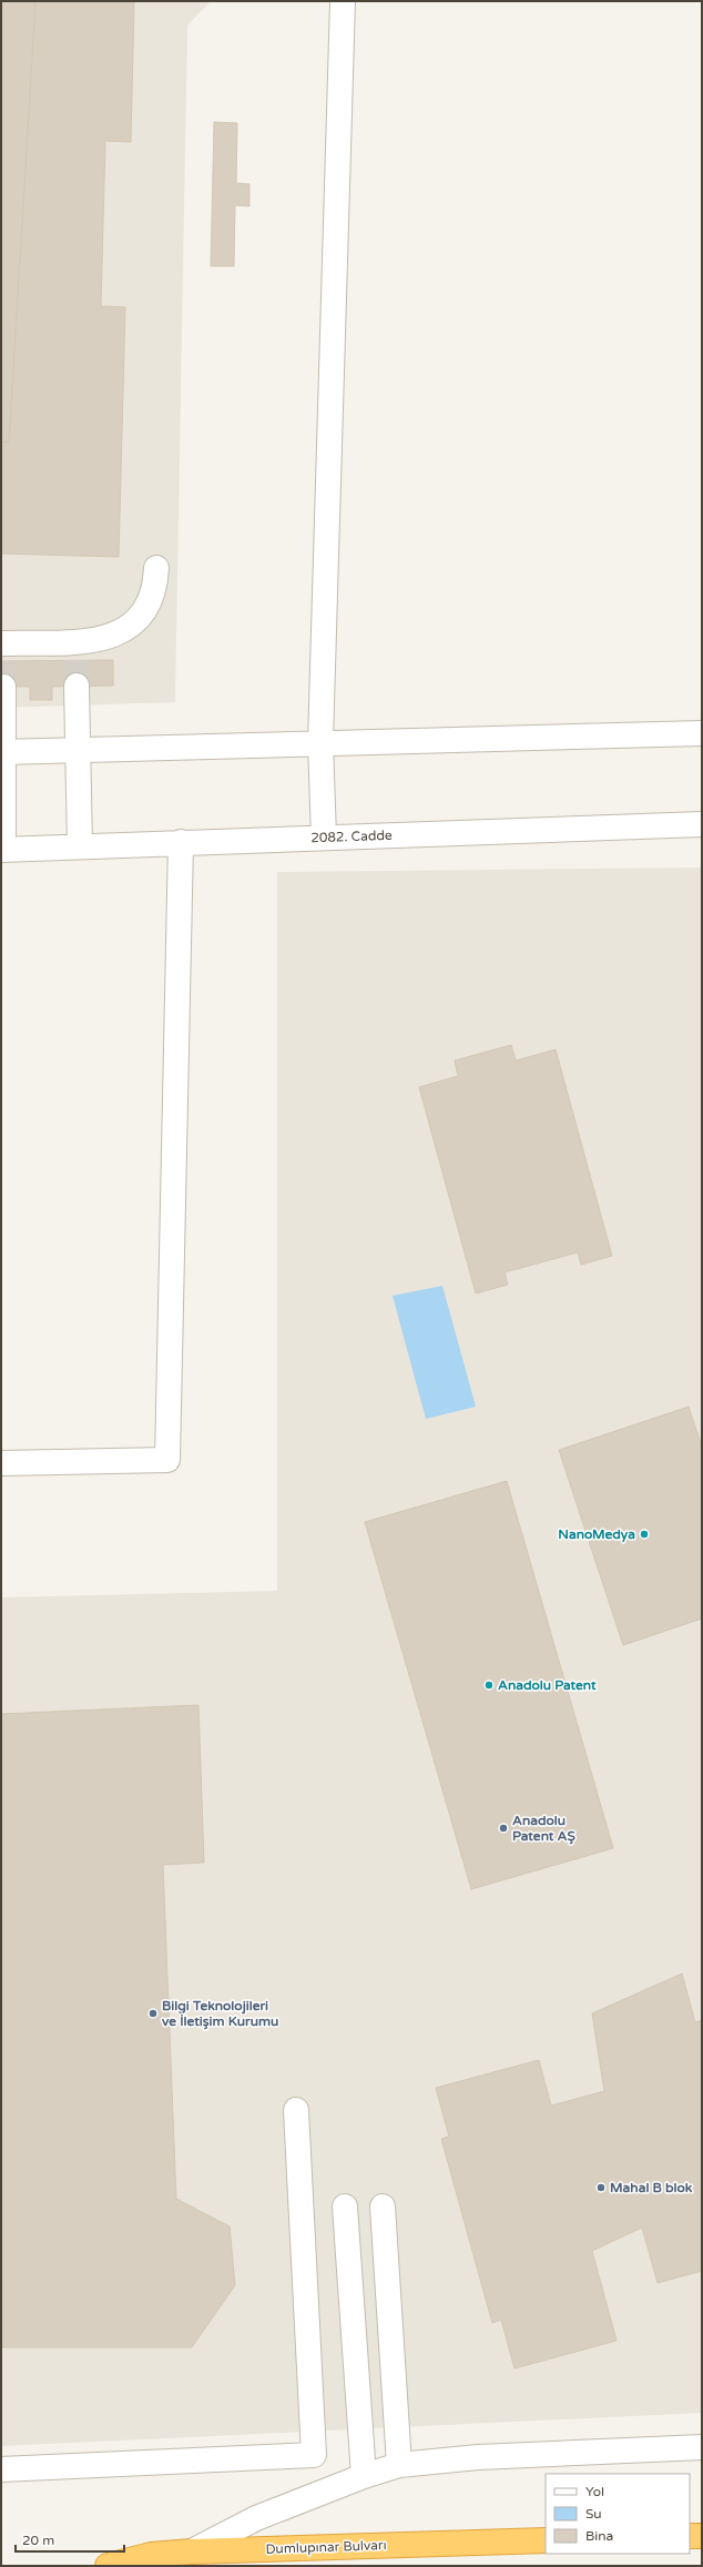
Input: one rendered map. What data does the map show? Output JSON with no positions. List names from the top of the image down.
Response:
{
  "streets": {
    "highway": ["Dumlupınar Bulvarı"],
    "street": ["2082. Cadde"]
  },
  "places": [
    "NanoMedya",
    "Anadolu Patent",
    "Anadolu Patent AŞ",
    "Bilgi Teknolojileri ve İletişim Kurumu",
    "Mahal B blok"
  ],
  "legend": ["Yol", "Su", "Bina"],
  "scale_bar": "20 m"
}
